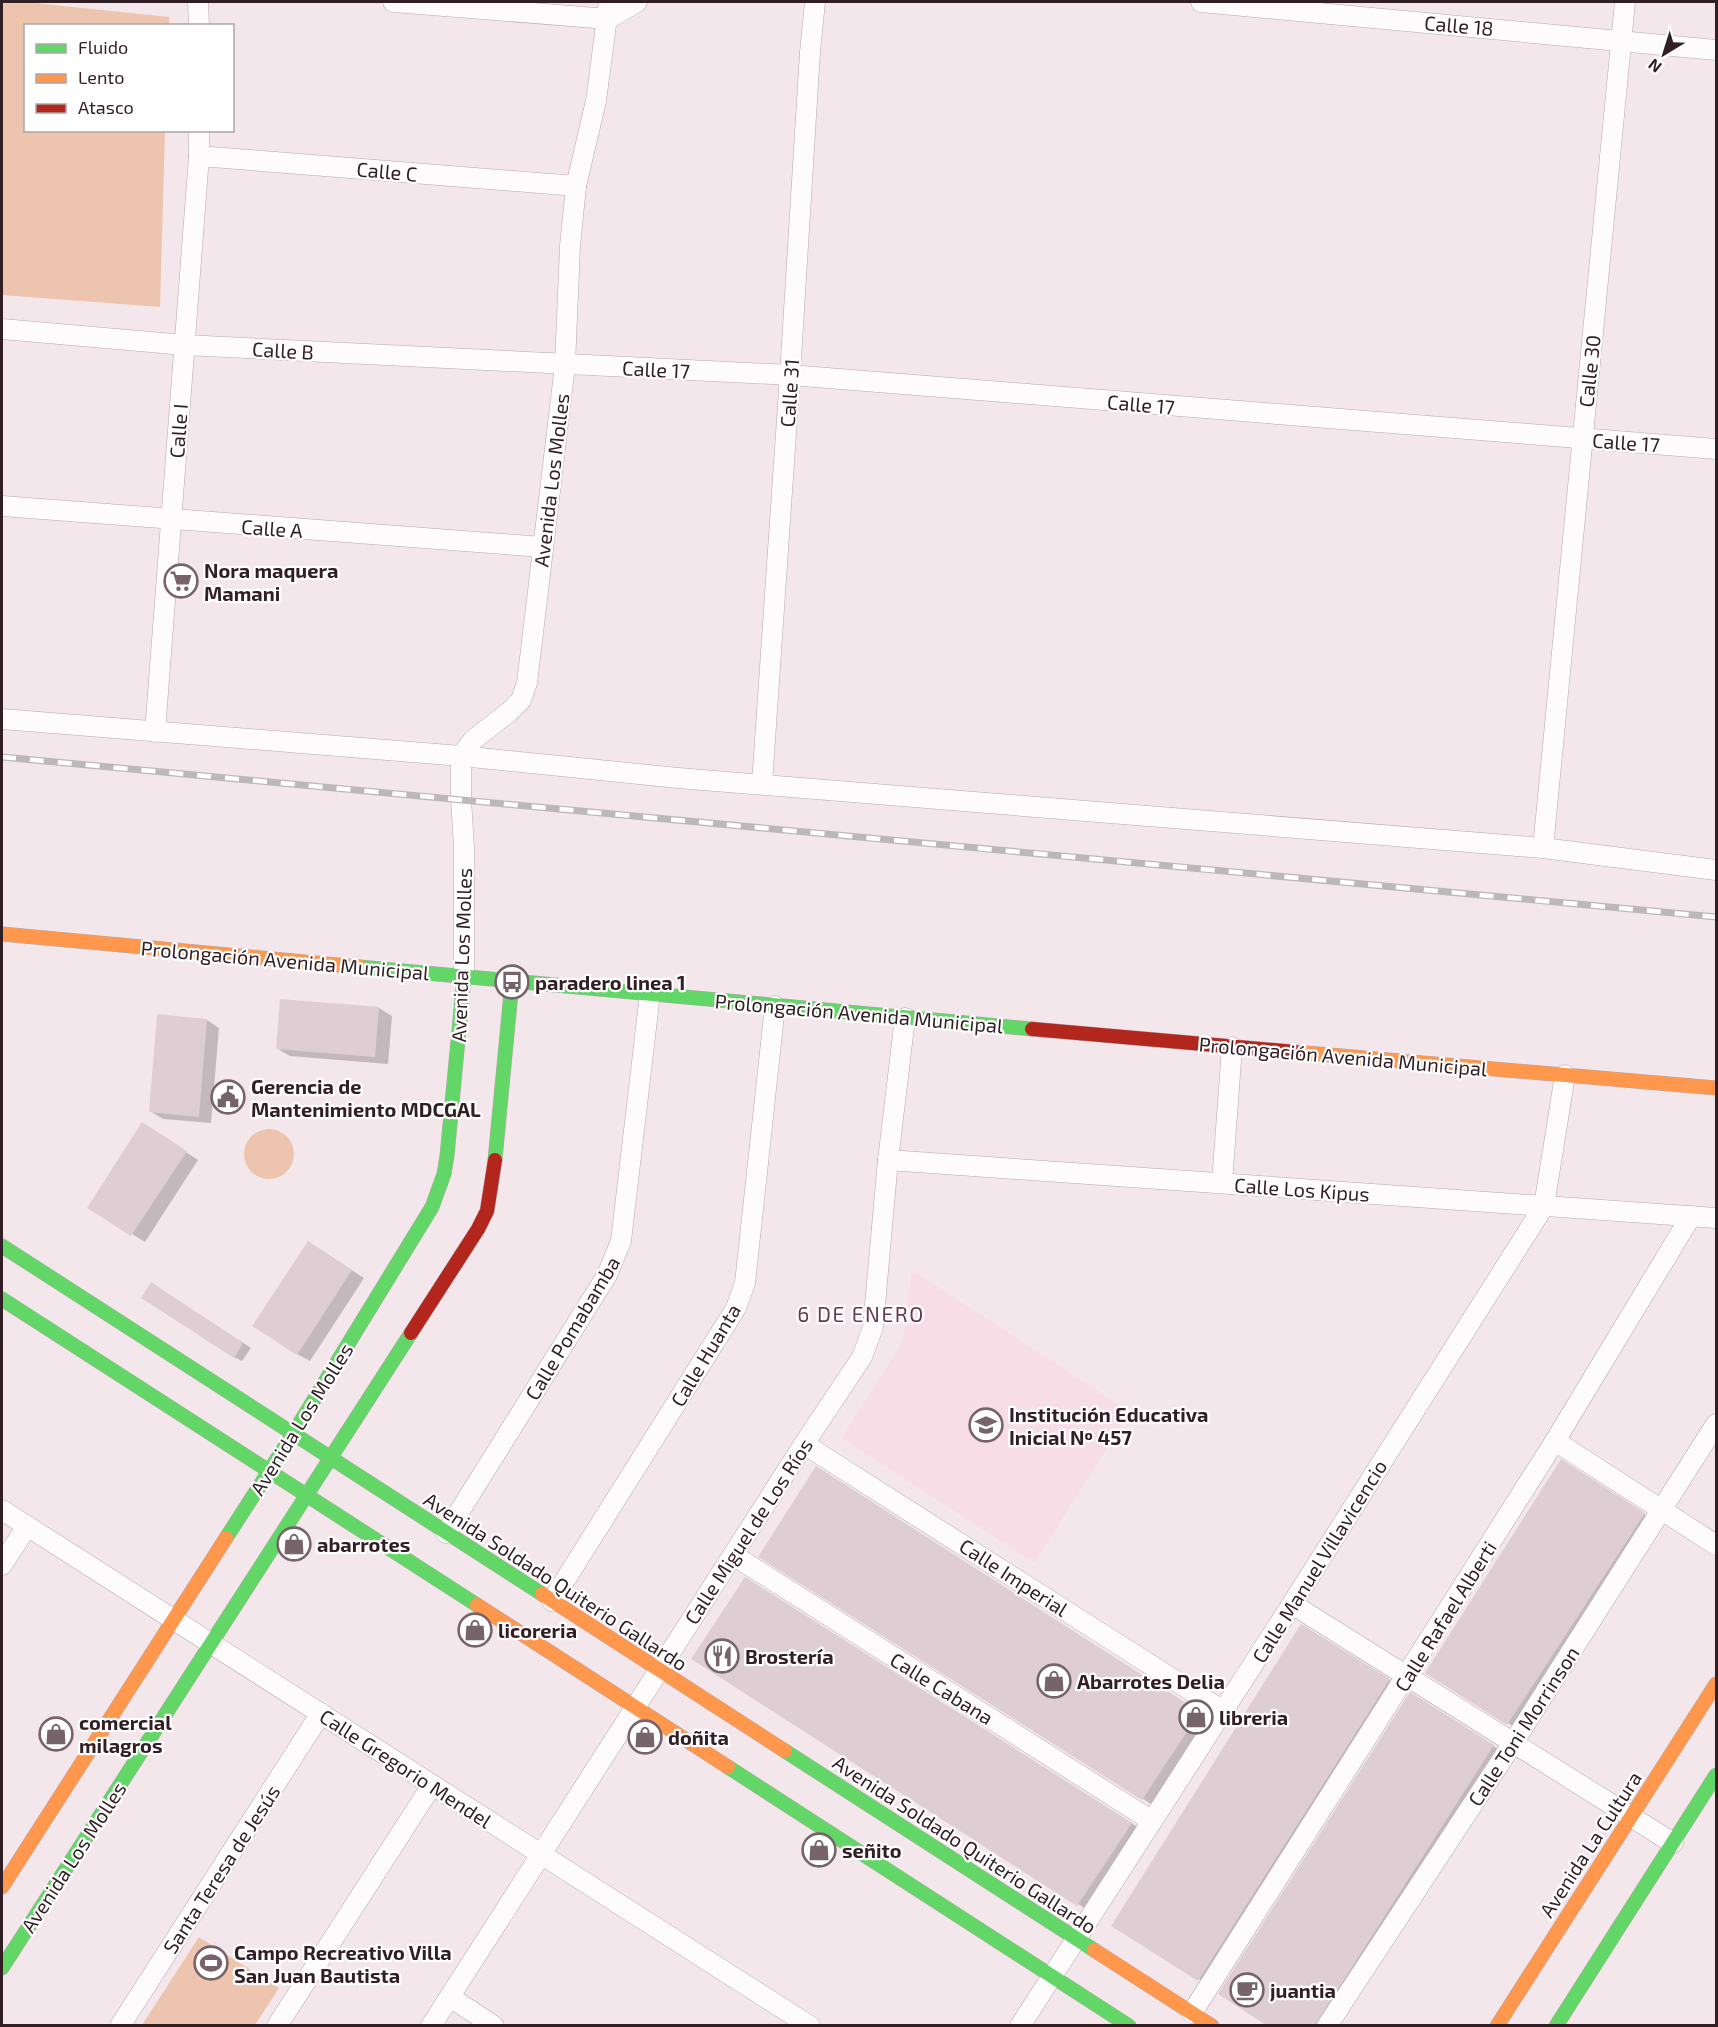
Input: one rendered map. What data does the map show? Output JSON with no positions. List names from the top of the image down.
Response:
{
  "streets": {
    "street": [
      "Calle 18",
      "Calle C",
      "Calle B",
      "Calle 17",
      "Calle 30",
      "Calle 31",
      "Calle I",
      "Avenida Los Molles",
      "Calle A",
      "Prolongación Avenida Municipal",
      "Calle Los Kipus",
      "Calle Pomabamba",
      "Calle Huanta",
      "Calle Miguel de Los Ríos",
      "Calle Manuel Villavicencio",
      "Calle Imperial",
      "Avenida Soldado Quiterio Gallardo",
      "Calle Rafael Alberti",
      "Calle Cabana",
      "Calle Toni Morrinson",
      "Calle Gregorio Mendel",
      "Avenida La Cultura",
      "Santa Teresa de Jesús"
    ]
  },
  "crossings": [
    ["Calle 18", "Calle 30"],
    ["Calle C", "Calle I"],
    ["Calle C", "Avenida Los Molles"],
    ["Calle B", "Calle 17"],
    ["Calle B", "Calle I"],
    ["Calle B", "Avenida Los Molles"],
    ["Calle 17", "Calle 30"],
    ["Calle 17", "Calle 31"],
    ["Calle 17", "Avenida Los Molles"],
    ["Calle I", "Calle A"],
    ["Avenida Los Molles", "Calle A"],
    ["Avenida Los Molles", "Prolongación Avenida Municipal"],
    ["Avenida Los Molles", "Avenida Soldado Quiterio Gallardo"],
    ["Avenida Los Molles", "Calle Gregorio Mendel"],
    ["Prolongación Avenida Municipal", "Calle Pomabamba"],
    ["Prolongación Avenida Municipal", "Calle Huanta"],
    ["Prolongación Avenida Municipal", "Calle Miguel de Los Ríos"],
    ["Prolongación Avenida Municipal", "Calle Manuel Villavicencio"],
    ["Calle Los Kipus", "Calle Miguel de Los Ríos"],
    ["Calle Los Kipus", "Calle Manuel Villavicencio"],
    ["Calle Los Kipus", "Calle Rafael Alberti"],
    ["Calle Pomabamba", "Avenida Soldado Quiterio Gallardo"],
    ["Calle Huanta", "Avenida Soldado Quiterio Gallardo"],
    ["Calle Miguel de Los Ríos", "Calle Imperial"],
    ["Calle Miguel de Los Ríos", "Avenida Soldado Quiterio Gallardo"],
    ["Calle Miguel de Los Ríos", "Calle Cabana"],
    ["Calle Miguel de Los Ríos", "Calle Gregorio Mendel"],
    ["Calle Manuel Villavicencio", "Calle Imperial"],
    ["Calle Manuel Villavicencio", "Avenida Soldado Quiterio Gallardo"],
    ["Calle Manuel Villavicencio", "Calle Cabana"],
    ["Avenida Soldado Quiterio Gallardo", "Calle Rafael Alberti"],
    ["Calle Gregorio Mendel", "Santa Teresa de Jesús"]
  ],
  "districts": ["6 DE ENERO"],
  "places": {
    "supermarket": ["Nora maquera Mamani"],
    "bus stop": ["paradero linea 1"],
    "public building": ["Gerencia de Mantenimiento MDCGAL"],
    "school or university": ["Institución Educativa Inicial Nº 457"],
    "shop": [
      "abarrotes",
      "licoreria",
      "Abarrotes Delia",
      "libreria",
      "comercial milagros",
      "doñita",
      "señito"
    ],
    "restaurant": ["Brostería"],
    "sports": ["Campo Recreativo Villa San Juan Bautista"],
    "cafe": ["juantia"]
  },
  "legend": ["Fluido", "Lento", "Atasco"],
  "north": "bottom left"
}
